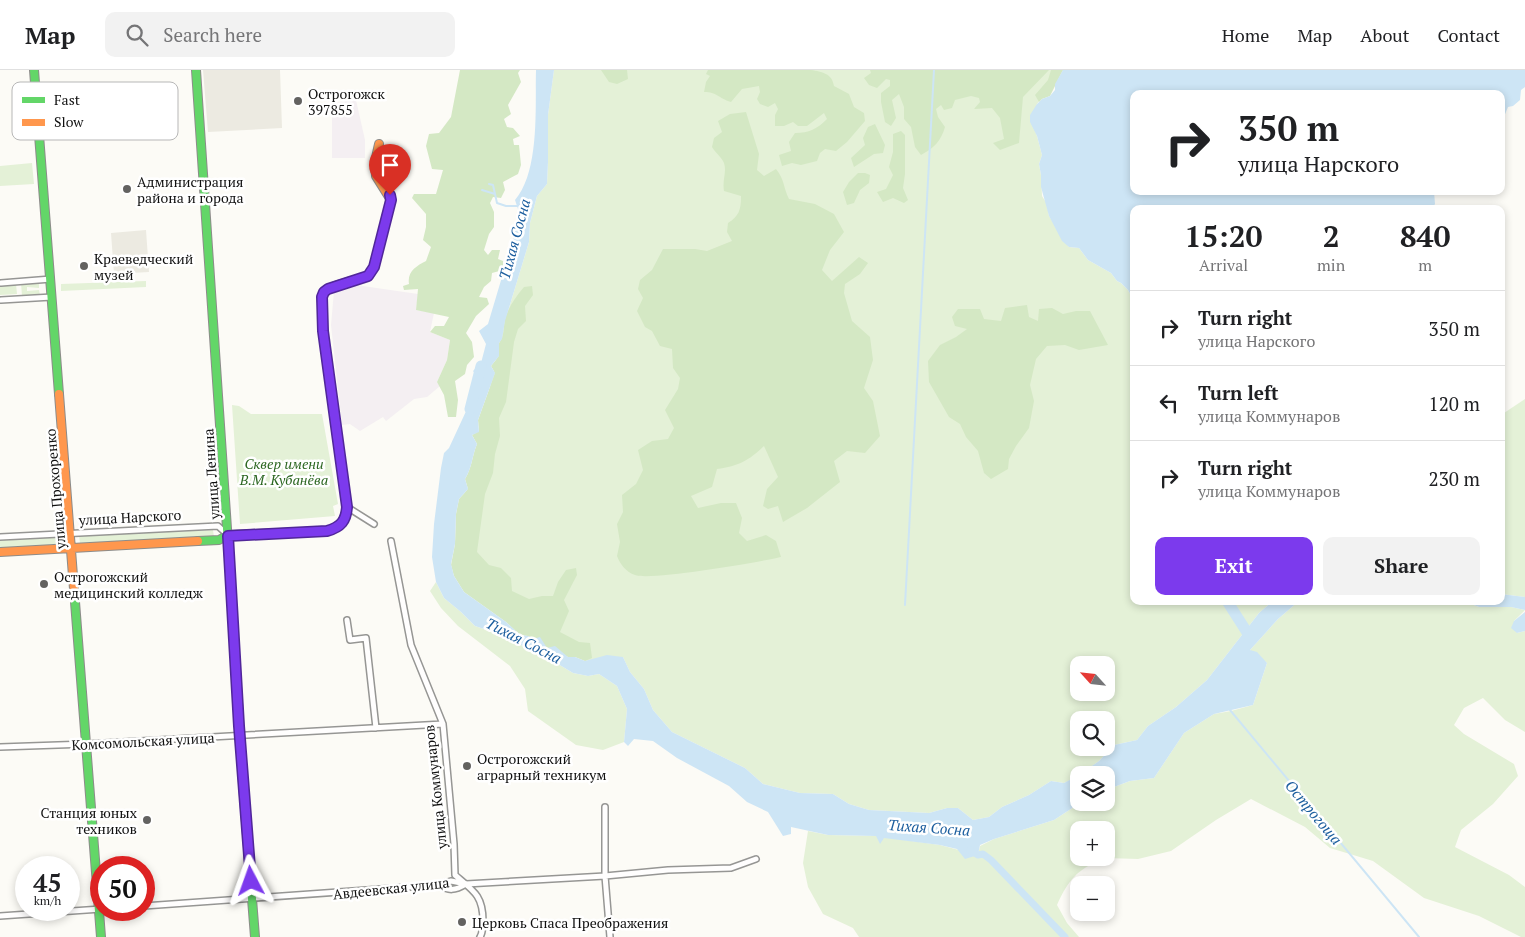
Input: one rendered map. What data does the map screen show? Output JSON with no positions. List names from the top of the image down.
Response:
{
  "streets": {
    "street": [
      "улица Ленина",
      "улица Прохоренко",
      "улица Нарского",
      "Комсомольская улица",
      "улица Коммунаров",
      "Авдеевская улица"
    ]
  },
  "crossings": [
    ["улица Ленина", "улица Нарского"],
    ["улица Ленина", "Комсомольская улица"],
    ["улица Ленина", "Авдеевская улица"],
    ["улица Прохоренко", "улица Нарского"],
    ["улица Прохоренко", "Комсомольская улица"],
    ["Комсомольская улица", "улица Коммунаров"],
    ["улица Коммунаров", "Авдеевская улица"]
  ],
  "water": ["Тихая Сосна", "Острогоща"],
  "parks": ["Сквер имени В.М. Кубанёва"],
  "places": [
    "Острогожск 397855",
    "Администрация района и города",
    "Краеведческий музей",
    "Острогожский медицинский колледж",
    "Острогожский аграрный техникум",
    "Станция юных техников",
    "Церковь Спаса Преображения"
  ],
  "legend": ["Fast", "Slow"],
  "north": "top left",
  "page": {
    "header": "Map",
    "search": "Search here",
    "nav": [
      "Home",
      "Map",
      "About",
      "Contact"
    ],
    "turn": ["350 m", "улица Нарского"],
    "eta": [
      "15:20",
      "Arrival",
      "2",
      "min",
      "840",
      "m"
    ],
    "list": [
      {
        "name": "Turn right",
        "note": "улица Нарского",
        "value": "350 m"
      },
      {
        "name": "Turn left",
        "note": "улица Коммунаров",
        "value": "120 m"
      },
      {
        "name": "Turn right",
        "note": "улица Коммунаров",
        "value": "230 m"
      }
    ],
    "buttons": ["Exit", "Share"],
    "map_buttons": ["+", "−"],
    "speed": "45 km/h",
    "limit": "50"
  }
}
